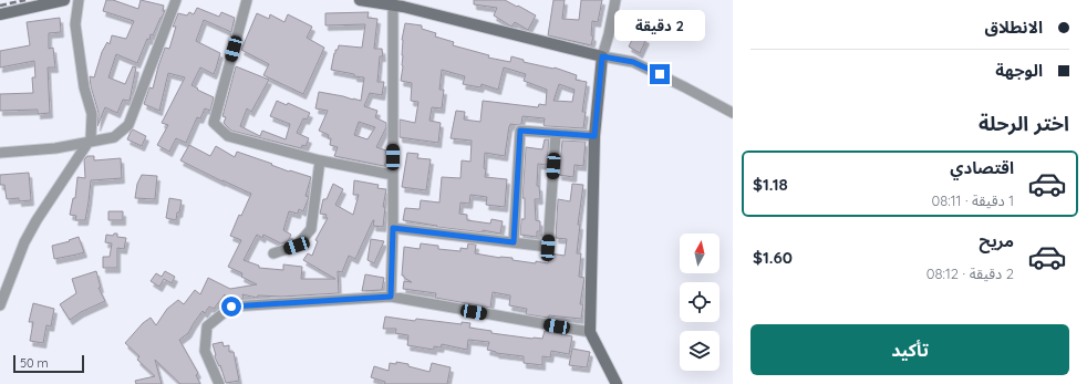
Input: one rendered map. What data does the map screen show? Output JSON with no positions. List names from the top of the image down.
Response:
{
  "scale_bar": "50 m",
  "north": "top",
  "page": {
    "banner": ["الانطلاق", "الوجهة"],
    "bubble": "2 دقيقة",
    "heading": "اختر الرحلة",
    "list": [
      {
        "name": "اقتصادي",
        "note": "1 دقيقة · 08:11",
        "value": "$1.18"
      },
      {
        "name": "مريح",
        "note": "2 دقيقة · 08:12",
        "value": "$1.60"
      }
    ],
    "buttons": "تأكيد",
    "scale": "50 m"
  }
}
